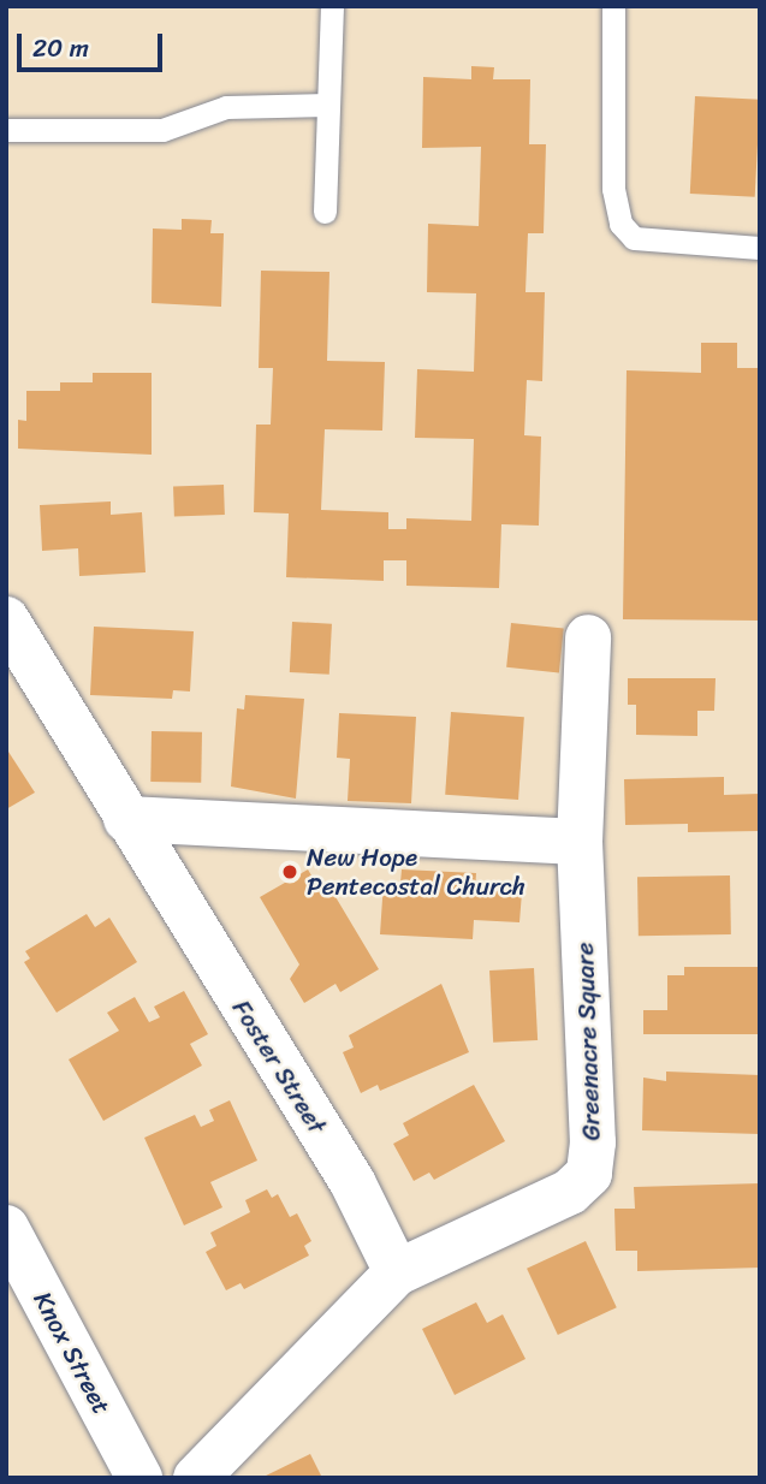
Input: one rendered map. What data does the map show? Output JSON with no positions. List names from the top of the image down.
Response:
{
  "streets": {
    "street": ["Greenacre Square", "Foster Street", "Knox Street"]
  },
  "crossings": [
    ["Greenacre Square", "Foster Street"]
  ],
  "places": ["New Hope Pentecostal Church"],
  "scale_bar": "20 m"
}
